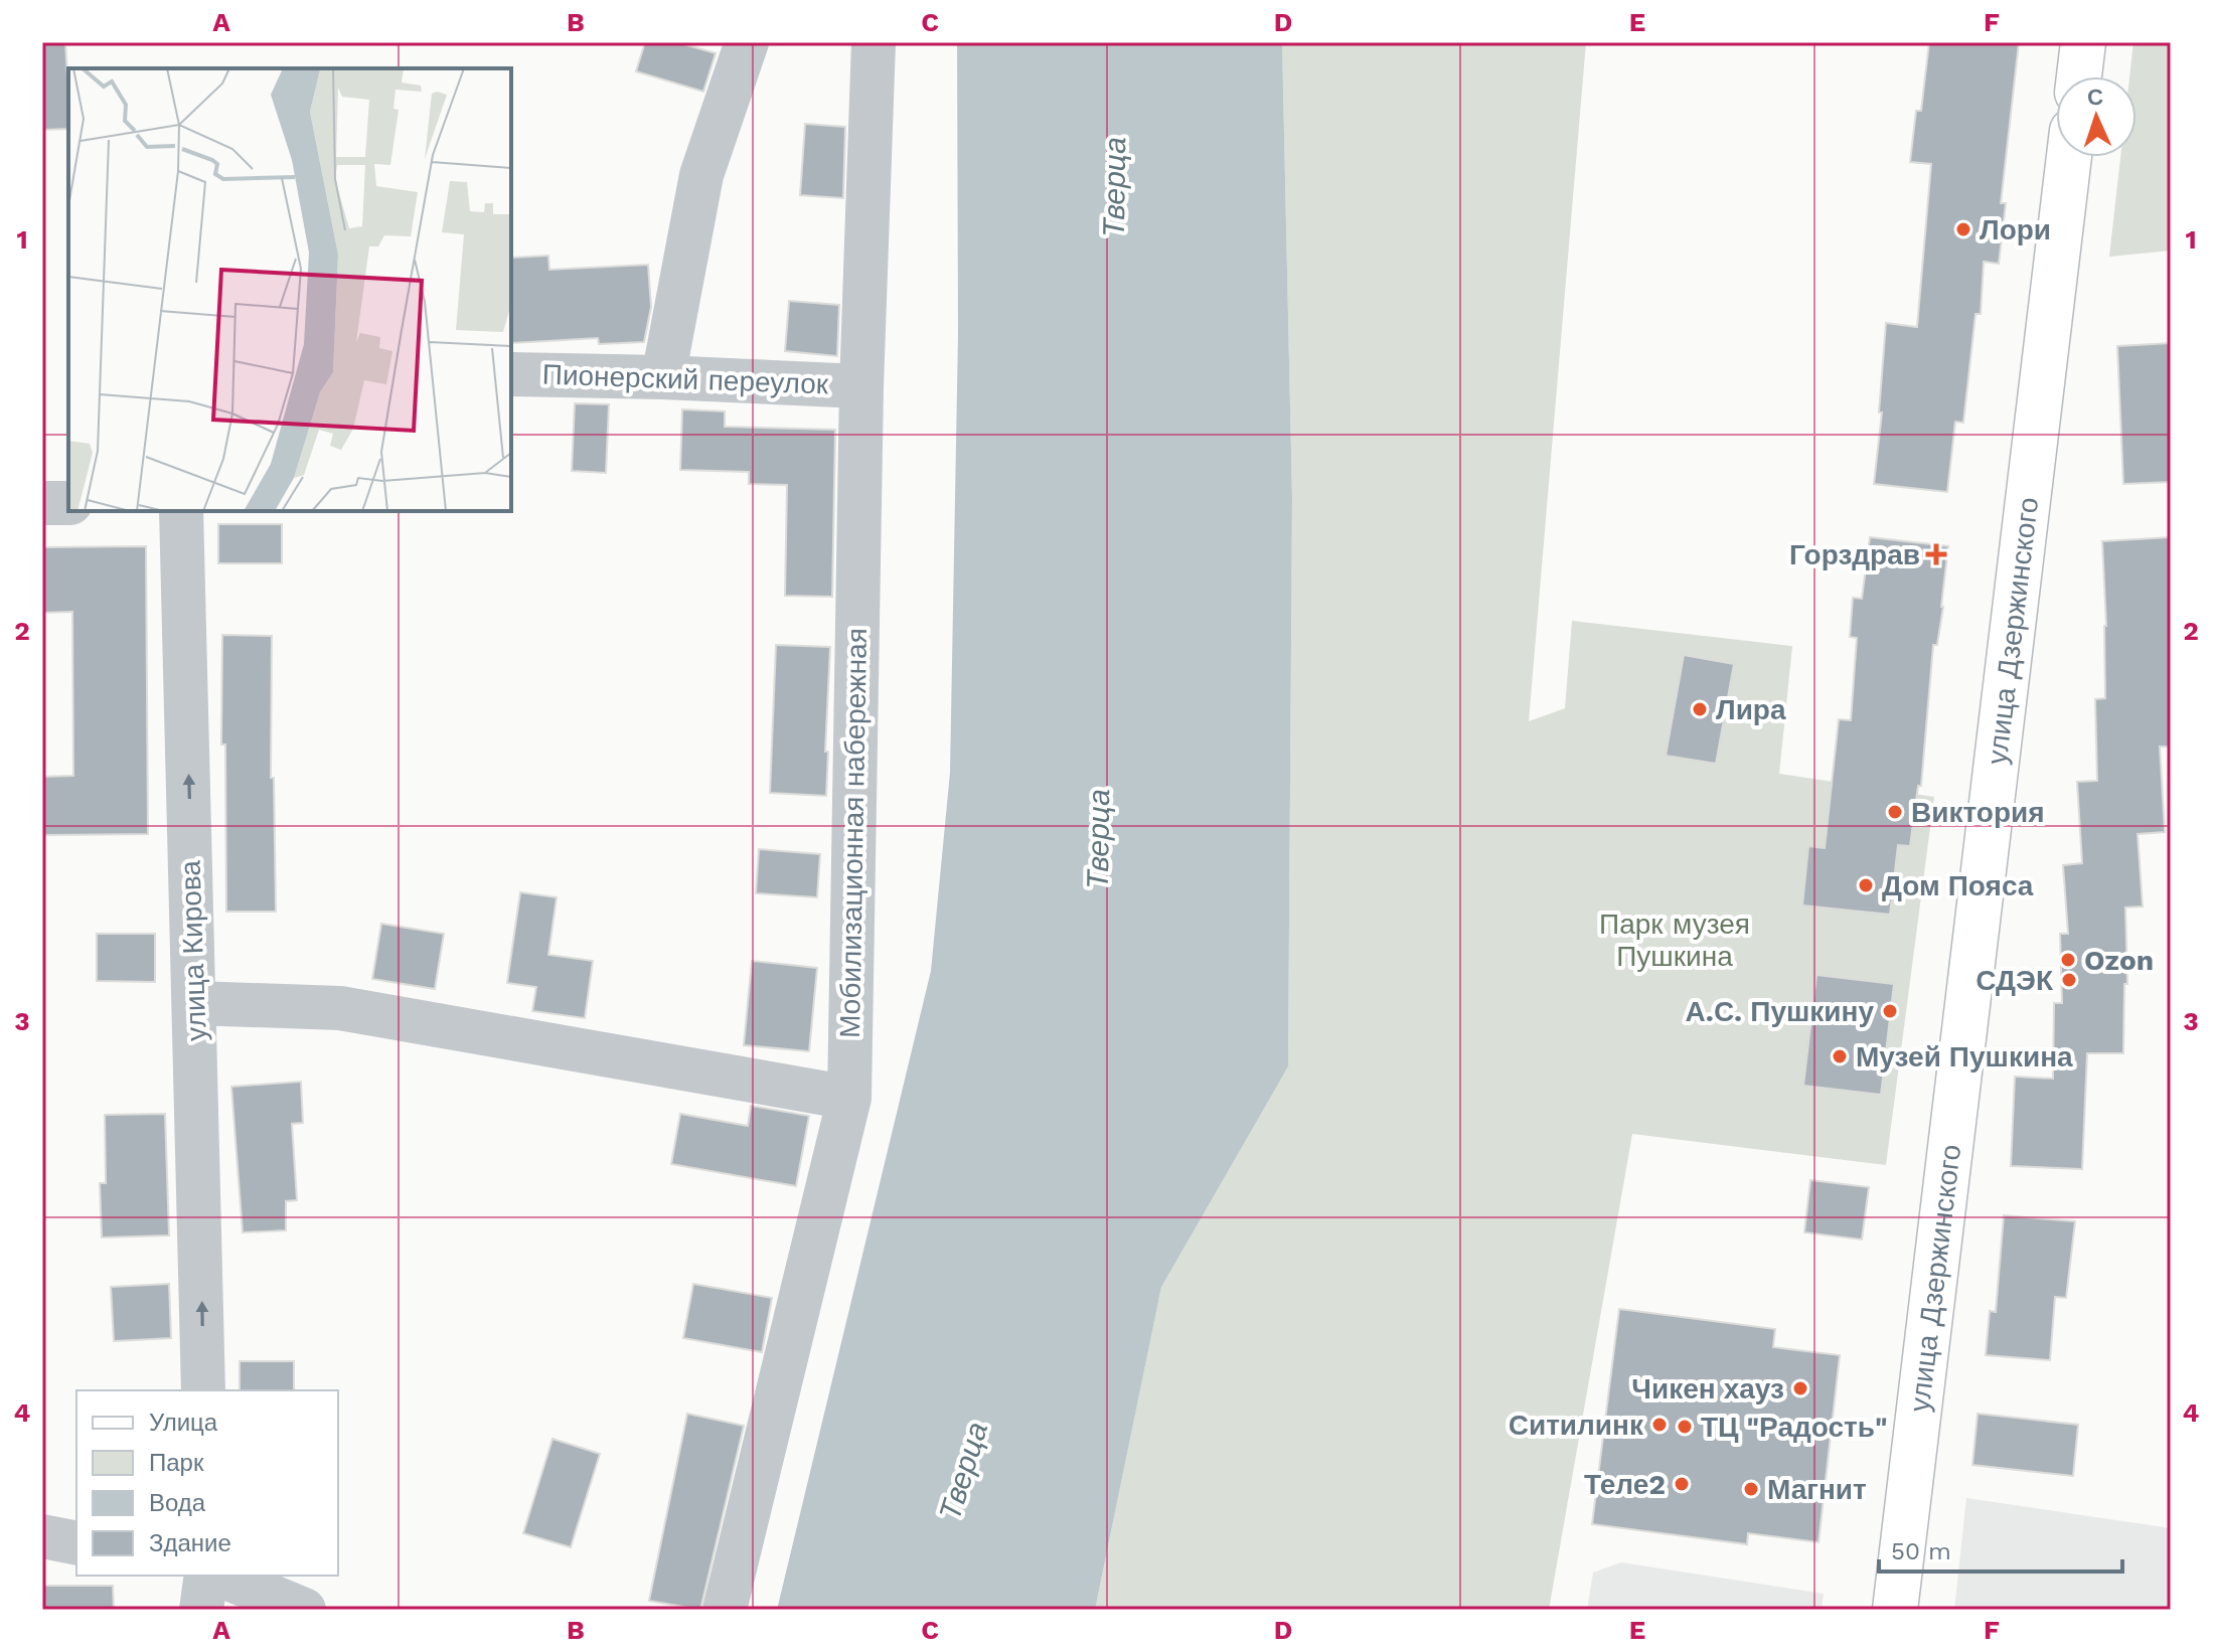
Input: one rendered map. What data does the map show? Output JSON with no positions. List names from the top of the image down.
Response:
{
  "streets": {
    "main road": ["улица Дзержинского"],
    "street": ["Пионерский переулок", "Мобилизационная набережная", "улица Кирова"]
  },
  "crossings": [
    ["Пионерский переулок", "Мобилизационная набережная"]
  ],
  "one_way": ["улица Кирова"],
  "water": ["Тверца"],
  "parks": ["Парк музея Пушкина"],
  "places": {
    "other": [
      "Лори",
      "Лира",
      "Виктория",
      "Дом Пояса",
      "Ozon",
      "СДЭК",
      "А.С. Пушкину",
      "Музей Пушкина",
      "Чикен хауз",
      "Ситилинк",
      "ТЦ \"Радость\"",
      "Теле2",
      "Магнит"
    ],
    "health": ["Горздрав"]
  },
  "legend": [
    "Улица",
    "Парк",
    "Вода",
    "Здание"
  ],
  "scale_bar": "50 m",
  "north": "top",
  "grid": {
    "columns": [
      "A",
      "B",
      "C",
      "D",
      "E",
      "F"
    ],
    "rows": [
      "1",
      "2",
      "3",
      "4"
    ]
  }
}
